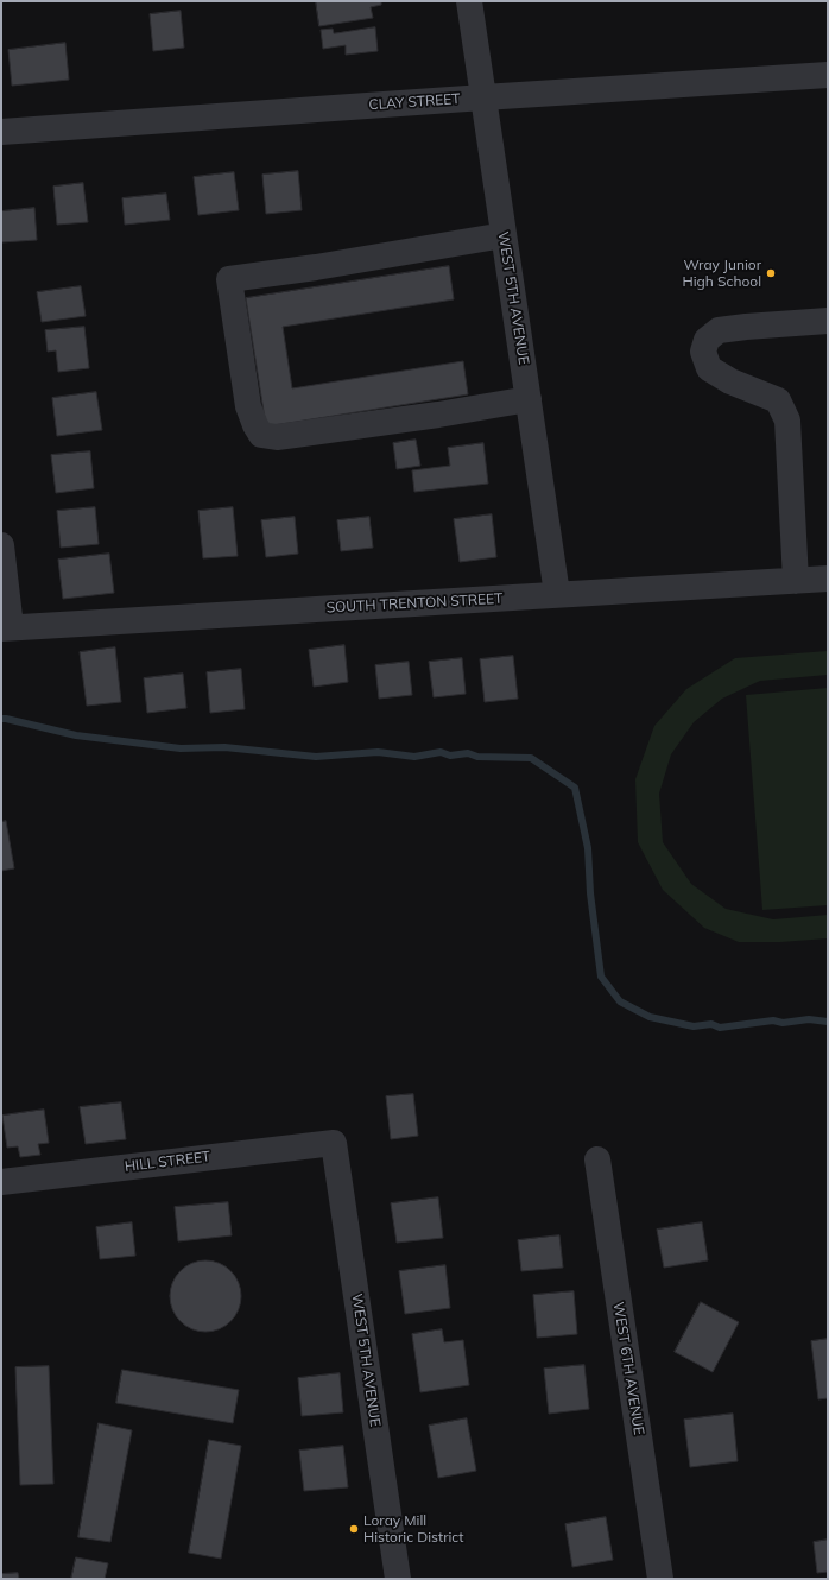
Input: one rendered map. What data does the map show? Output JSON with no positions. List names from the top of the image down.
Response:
{
  "streets": {
    "street": [
      "CLAY STREET",
      "WEST 5TH AVENUE",
      "SOUTH TRENTON STREET",
      "HILL STREET",
      "WEST 6TH AVENUE"
    ]
  },
  "crossings": [
    ["CLAY STREET", "WEST 5TH AVENUE"],
    ["WEST 5TH AVENUE", "SOUTH TRENTON STREET"],
    ["WEST 5TH AVENUE", "HILL STREET"]
  ],
  "places": ["Wray Junior High School", "Loray Mill Historic District"]
}
